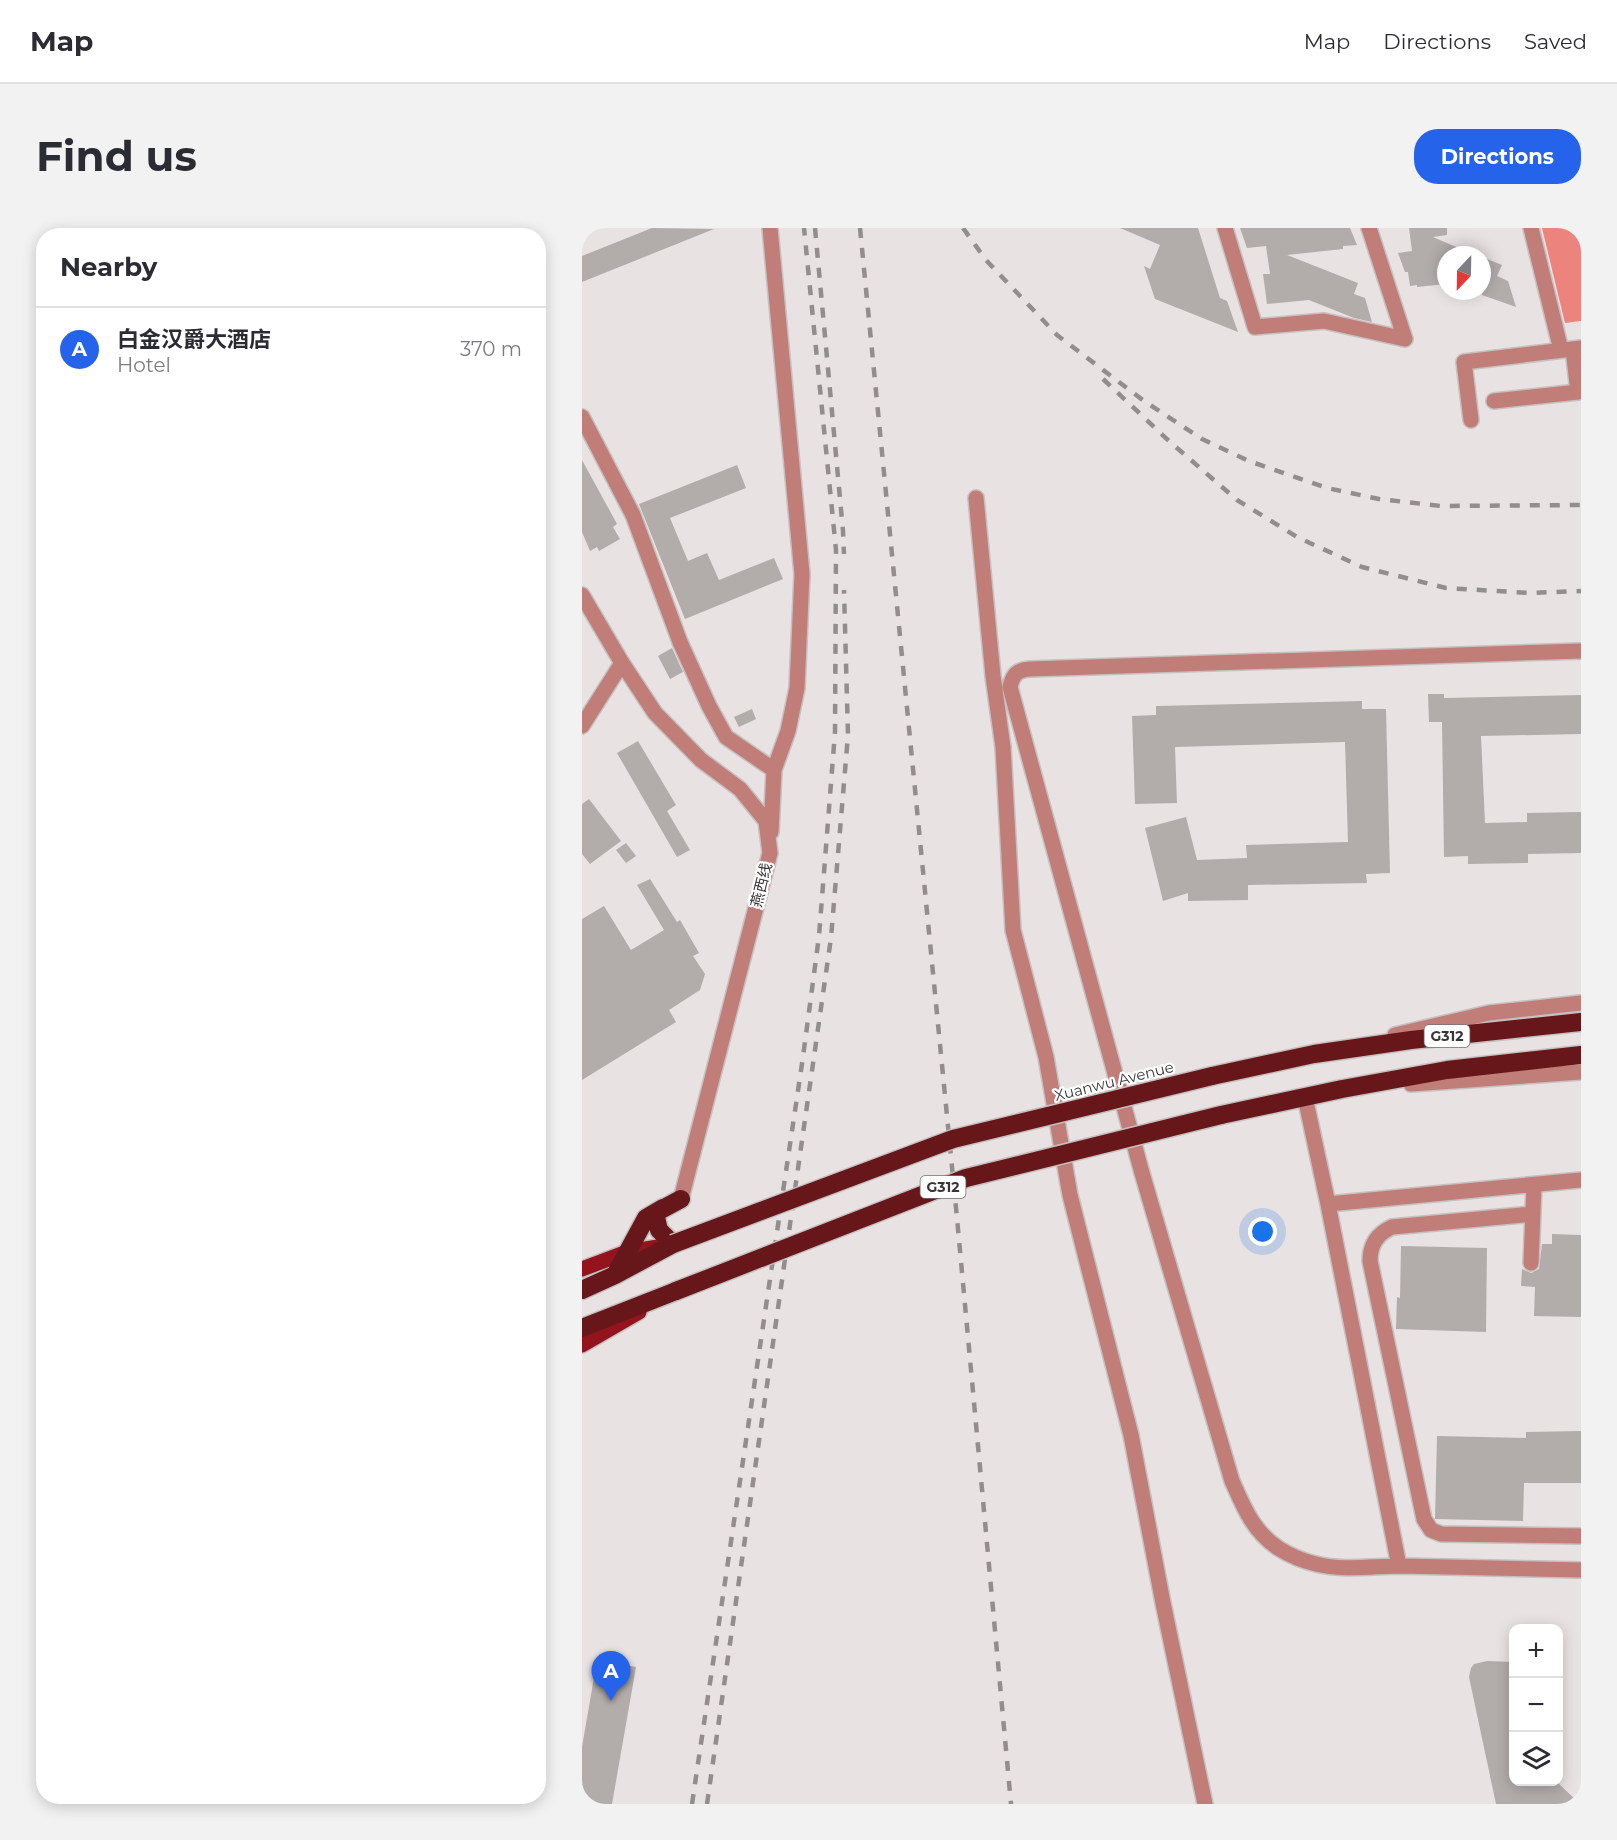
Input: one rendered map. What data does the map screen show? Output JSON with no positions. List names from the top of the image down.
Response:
{
  "streets": {
    "highway": ["G312", "Xuanwu Avenue"],
    "street": ["燕西线"]
  },
  "crossings": [
    ["G312", "Xuanwu Avenue"]
  ],
  "north": "bottom",
  "page": {
    "header": "Map",
    "nav": ["Map", "Directions", "Saved"],
    "buttons": "Directions",
    "title": "Find us",
    "heading": "Nearby",
    "list": [
      {
        "mark": "A",
        "name": "白金汉爵大酒店",
        "note": "Hotel",
        "value": "370 m"
      }
    ],
    "map_buttons": ["+", "−"],
    "pins": "A"
  }
}
